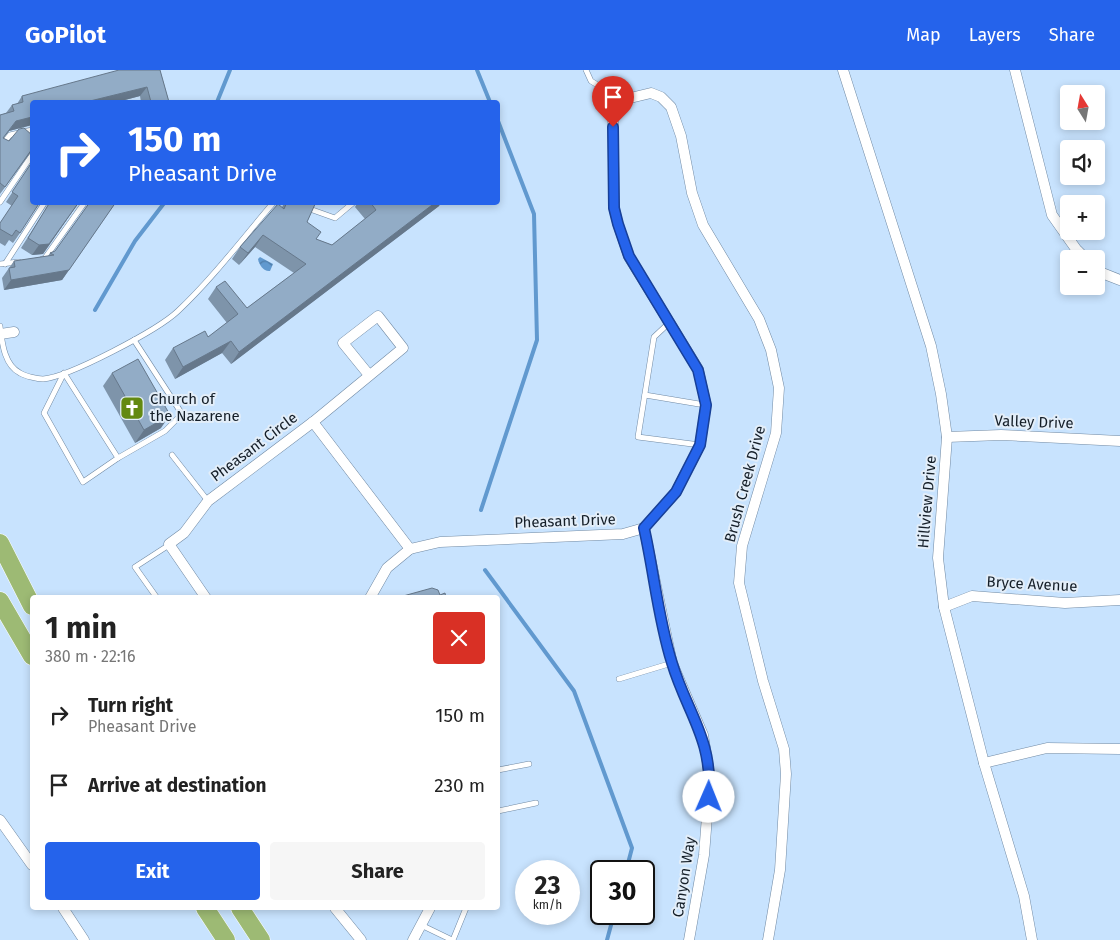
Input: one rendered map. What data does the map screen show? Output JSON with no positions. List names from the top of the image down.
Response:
{
  "streets": {
    "street": [
      "Valley Drive",
      "Pheasant Circle",
      "Brush Creek Drive",
      "Hillview Drive",
      "Pheasant Drive",
      "Bryce Avenue",
      "Canyon Way"
    ]
  },
  "crossings": [
    ["Valley Drive", "Hillview Drive"],
    ["Pheasant Circle", "Pheasant Drive"],
    ["Hillview Drive", "Bryce Avenue"],
    ["Pheasant Drive", "Canyon Way"]
  ],
  "places": {
    "church": ["Church of the Nazarene"]
  },
  "north": "top",
  "page": {
    "header": "GoPilot",
    "nav": ["Map", "Layers", "Share"],
    "map_buttons": ["+", "−"],
    "turn": ["150 m", "Pheasant Drive"],
    "heading": ["1 min", "380 m · 22:16"],
    "list": [
      {
        "name": "Turn right",
        "note": "Pheasant Drive",
        "value": "150 m"
      },
      {
        "name": "Arrive at destination",
        "value": "230 m"
      }
    ],
    "buttons": ["Exit", "Share"],
    "speed": "23 km/h",
    "limit": "30"
  }
}
